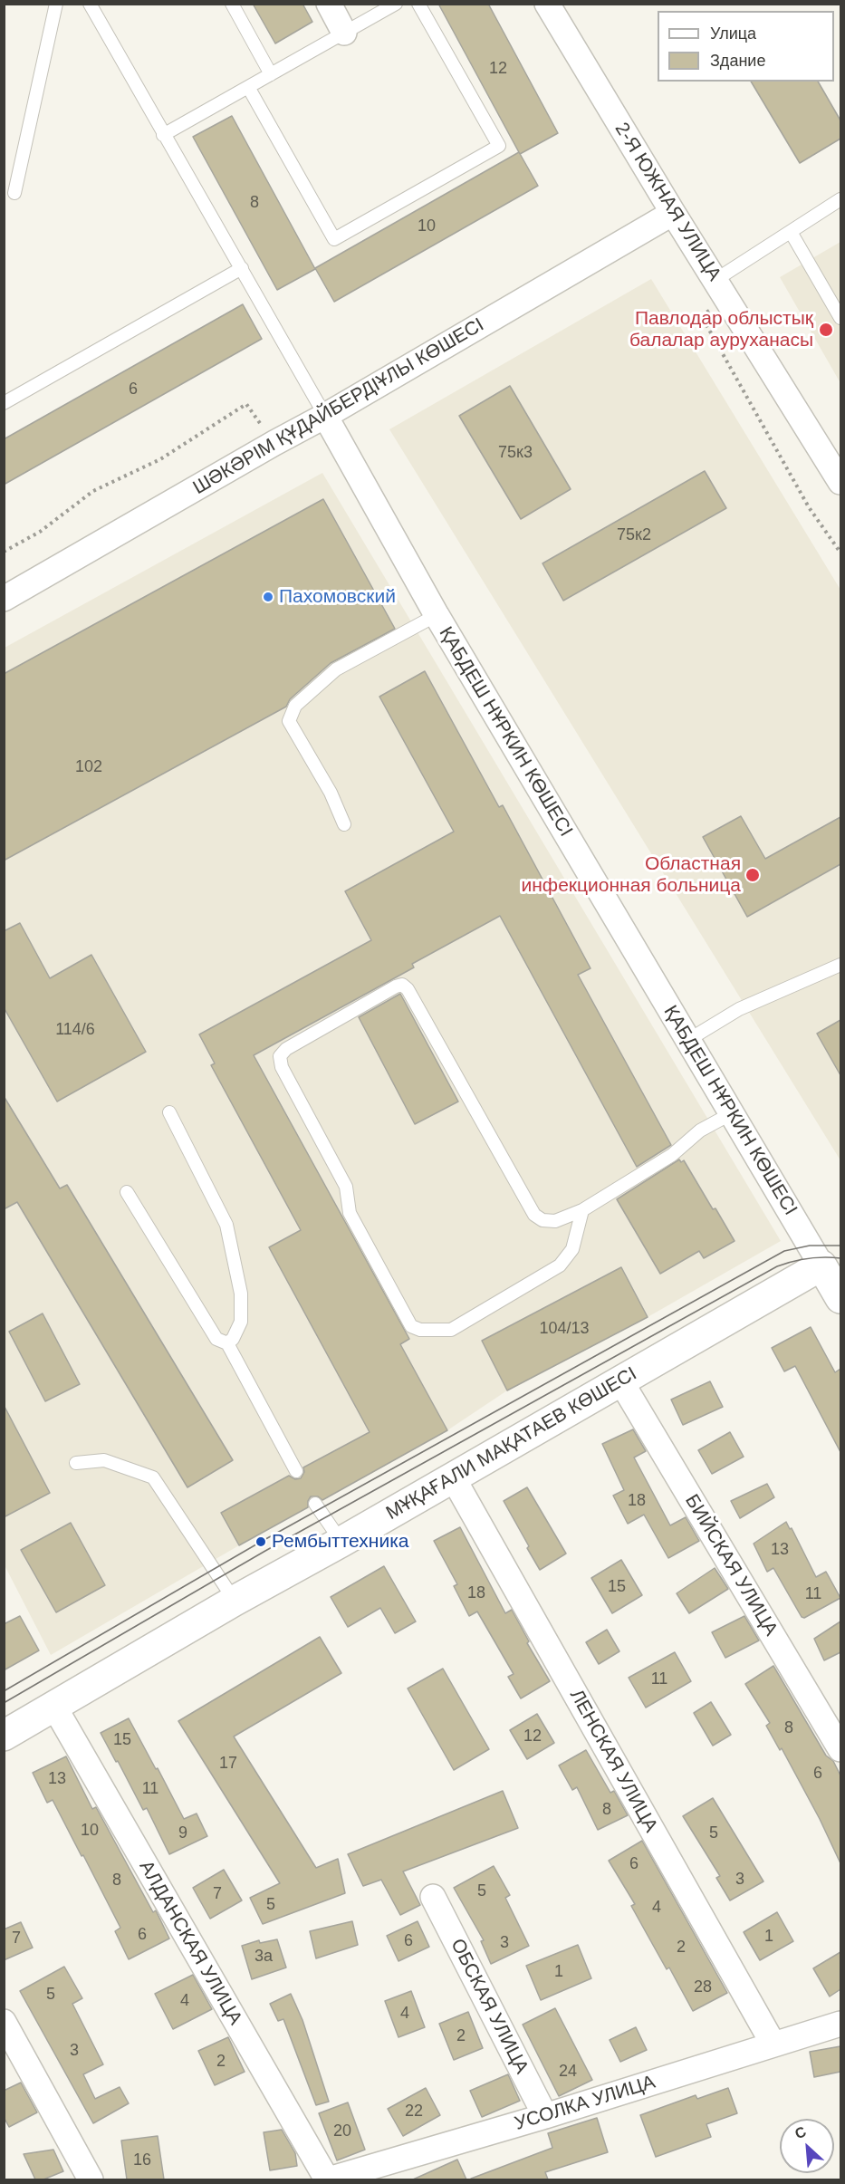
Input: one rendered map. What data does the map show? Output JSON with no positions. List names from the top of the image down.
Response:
{
  "streets": {
    "main road": ["ҚАБДЕШ НҰРКИН КӨШЕСІ", "МҰҚАҒАЛИ МАҚАТАЕВ КӨШЕСІ"],
    "street": [
      "2-Я ЮЖНАЯ УЛИЦА",
      "ШӘКӘРІМ ҚҰДАЙБЕРДІҰЛЫ КӨШЕСІ",
      "БИЙСКАЯ УЛИЦА",
      "ЛЕНСКАЯ УЛИЦА",
      "АЛДАНСКАЯ УЛИЦА",
      "ОБСКАЯ УЛИЦА",
      "УСОЛКА УЛИЦА"
    ]
  },
  "crossings": [
    ["2-Я ЮЖНАЯ УЛИЦА", "ШӘКӘРІМ ҚҰДАЙБЕРДІҰЛЫ КӨШЕСІ"],
    ["ШӘКӘРІМ ҚҰДАЙБЕРДІҰЛЫ КӨШЕСІ", "ҚАБДЕШ НҰРКИН КӨШЕСІ"],
    ["ҚАБДЕШ НҰРКИН КӨШЕСІ", "МҰҚАҒАЛИ МАҚАТАЕВ КӨШЕСІ"],
    ["МҰҚАҒАЛИ МАҚАТАЕВ КӨШЕСІ", "БИЙСКАЯ УЛИЦА"],
    ["МҰҚАҒАЛИ МАҚАТАЕВ КӨШЕСІ", "ЛЕНСКАЯ УЛИЦА"],
    ["МҰҚАҒАЛИ МАҚАТАЕВ КӨШЕСІ", "АЛДАНСКАЯ УЛИЦА"],
    ["ЛЕНСКАЯ УЛИЦА", "УСОЛКА УЛИЦА"],
    ["АЛДАНСКАЯ УЛИЦА", "УСОЛКА УЛИЦА"],
    ["ОБСКАЯ УЛИЦА", "УСОЛКА УЛИЦА"]
  ],
  "places": [
    "Павлодар облыстық балалар ауруханасы",
    "Пахомовский",
    "Областная инфекционная больница",
    "Рембыттехника"
  ],
  "house_numbers": [
    "12",
    "8",
    "10",
    "6",
    "75к3",
    "75к2",
    "102",
    "114/6",
    "104/13",
    "18",
    "13",
    "15",
    "18",
    "11",
    "11",
    "8",
    "12",
    "15",
    "17",
    "6",
    "13",
    "11",
    "8",
    "10",
    "9",
    "5",
    "6",
    "3",
    "8",
    "5",
    "7",
    "5",
    "4",
    "6",
    "1",
    "7",
    "6",
    "3",
    "2",
    "3а",
    "1",
    "28",
    "5",
    "4",
    "4",
    "2",
    "3",
    "2",
    "24",
    "22",
    "20",
    "16"
  ],
  "legend": ["Улица", "Здание"],
  "north": "top left"
}
